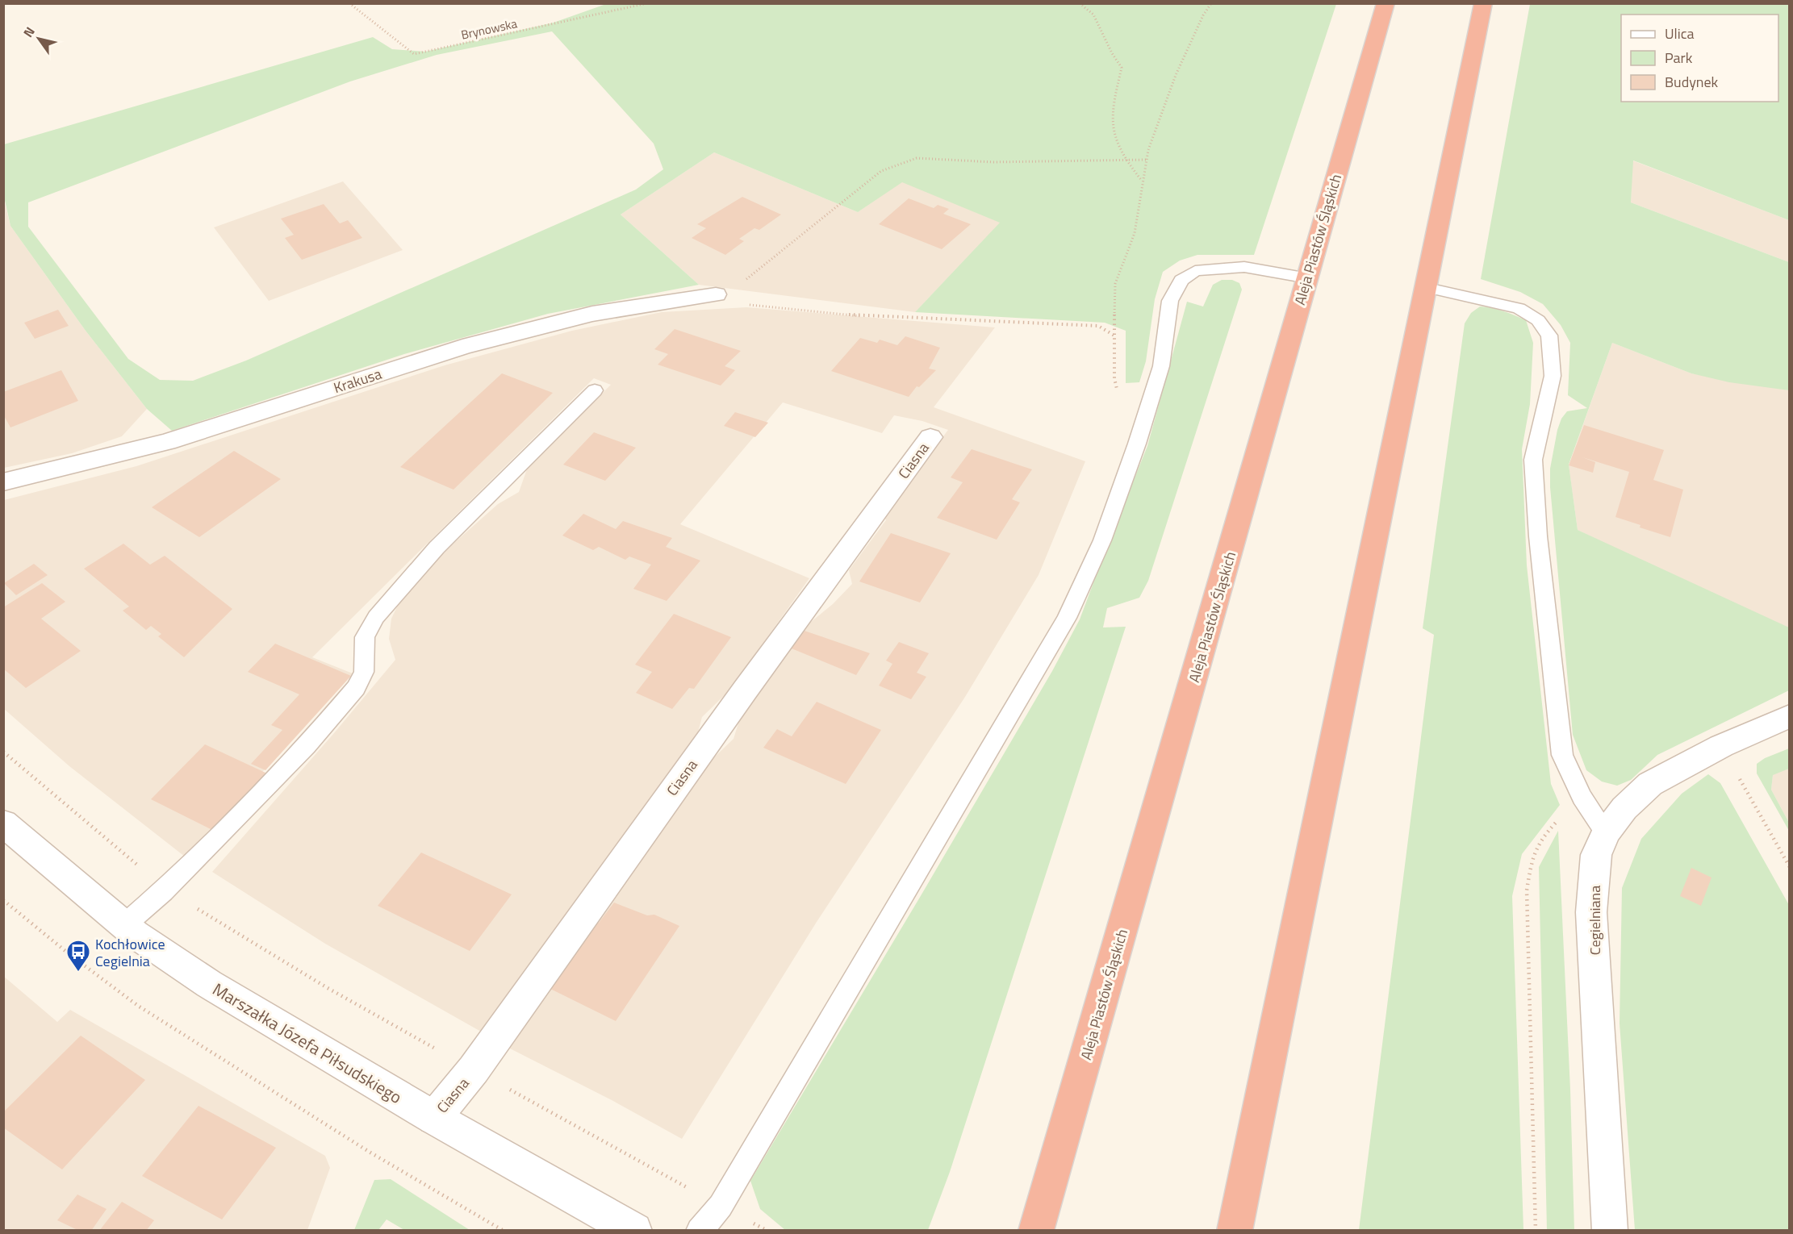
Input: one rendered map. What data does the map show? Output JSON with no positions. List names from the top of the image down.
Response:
{
  "streets": {
    "highway": ["Aleja Piastów Śląskich"],
    "street": [
      "Krakusa",
      "Ciasna",
      "Cegielniana",
      "Marszałka Józefa Piłsudskiego"
    ],
    "path": ["Brynowska"]
  },
  "crossings": [
    ["Ciasna", "Marszałka Józefa Piłsudskiego"]
  ],
  "places": {
    "bus stop": ["Kochłowice Cegielnia"]
  },
  "legend": ["Ulica", "Park", "Budynek"],
  "north": "top left"
}
